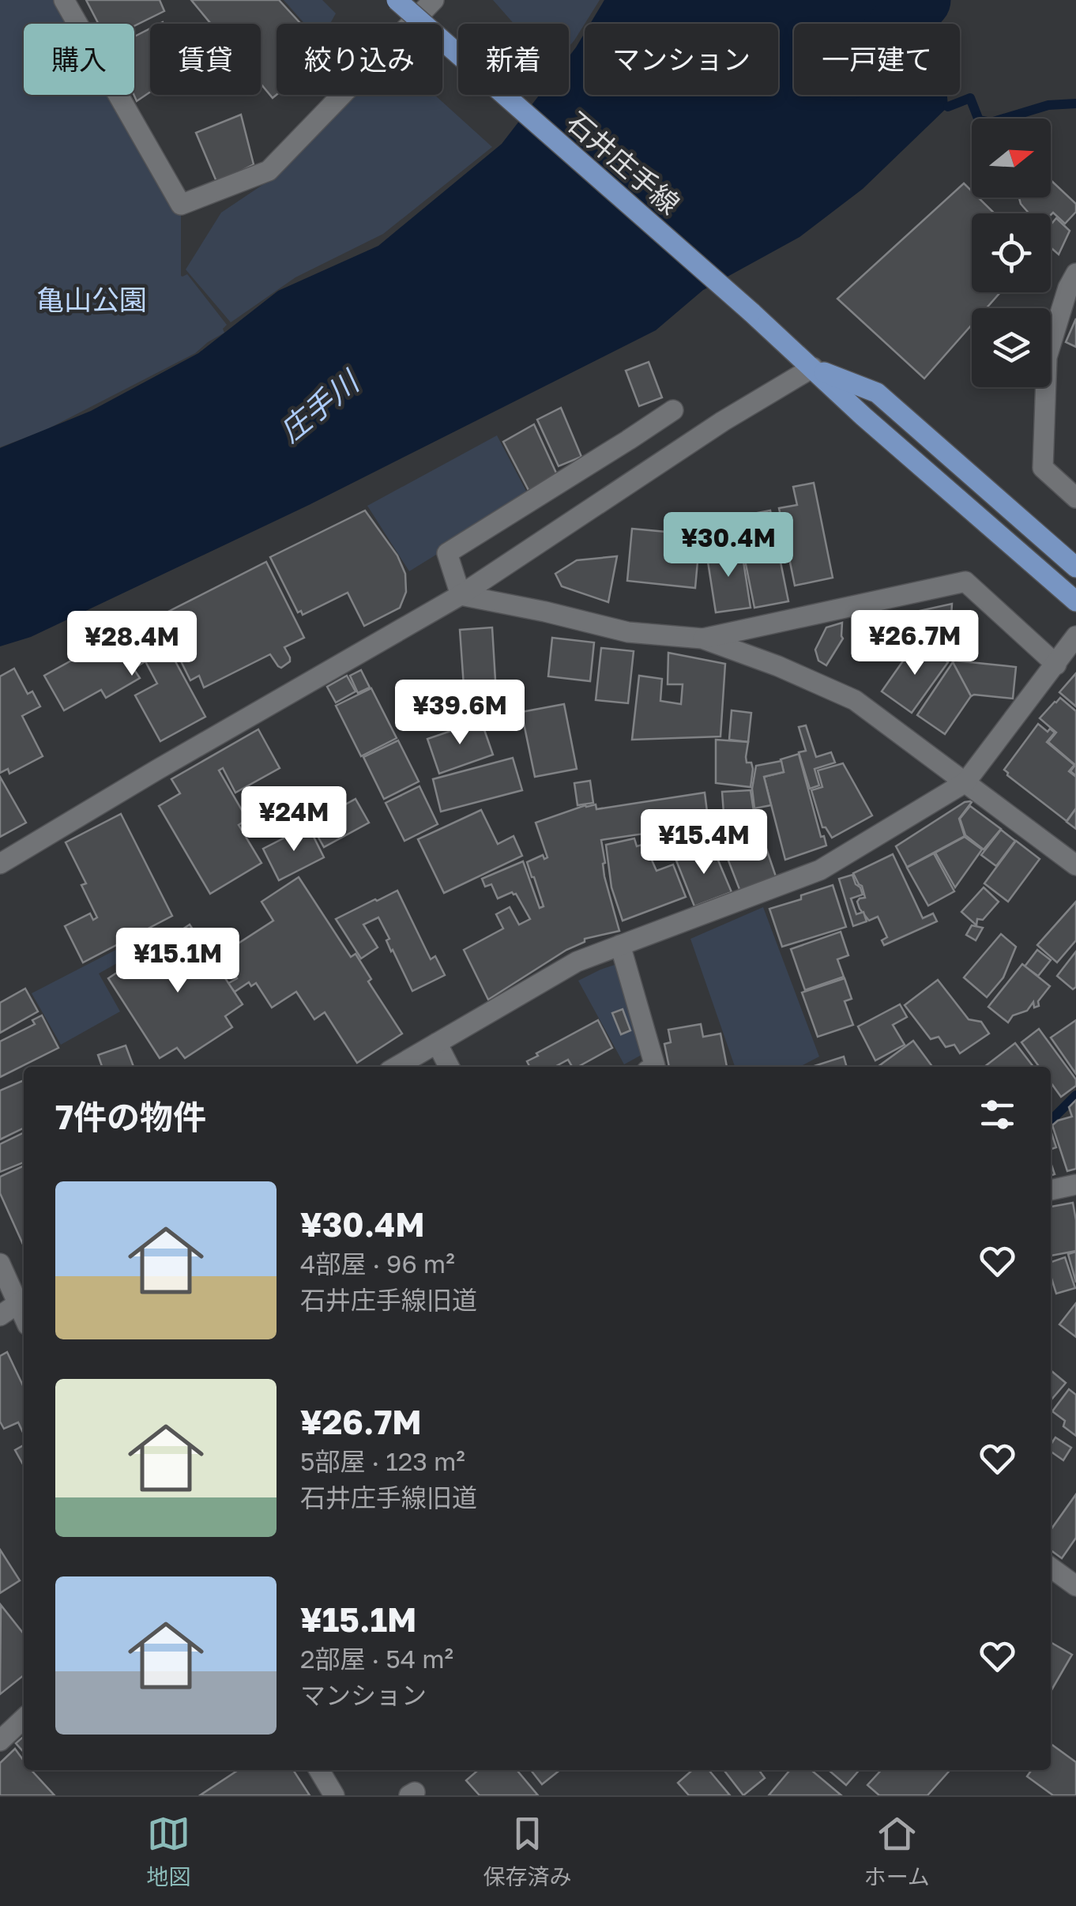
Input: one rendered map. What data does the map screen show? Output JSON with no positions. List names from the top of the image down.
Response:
{
  "streets": {
    "main road": ["石井庄手線"]
  },
  "water": ["庄手川"],
  "parks": ["亀山公園"],
  "north": "right",
  "page": {
    "chip": [
      "購入",
      "賃貸",
      "絞り込み",
      "新着",
      "マンション",
      "一戸建て"
    ],
    "price": [
      "¥30.4M",
      "¥26.7M",
      "¥28.4M",
      "¥39.6M",
      "¥24M",
      "¥15.4M",
      "¥15.1M"
    ],
    "heading": "7件の物件",
    "list": [
      {
        "name": "¥30.4M",
        "note": "4部屋 · 96 m² · 石井庄手線旧道"
      },
      {
        "name": "¥26.7M",
        "note": "5部屋 · 123 m² · 石井庄手線旧道"
      },
      {
        "name": "¥15.1M",
        "note": "2部屋 · 54 m² · マンション"
      }
    ],
    "tabs": ["地図", "保存済み", "ホーム"]
  }
}
